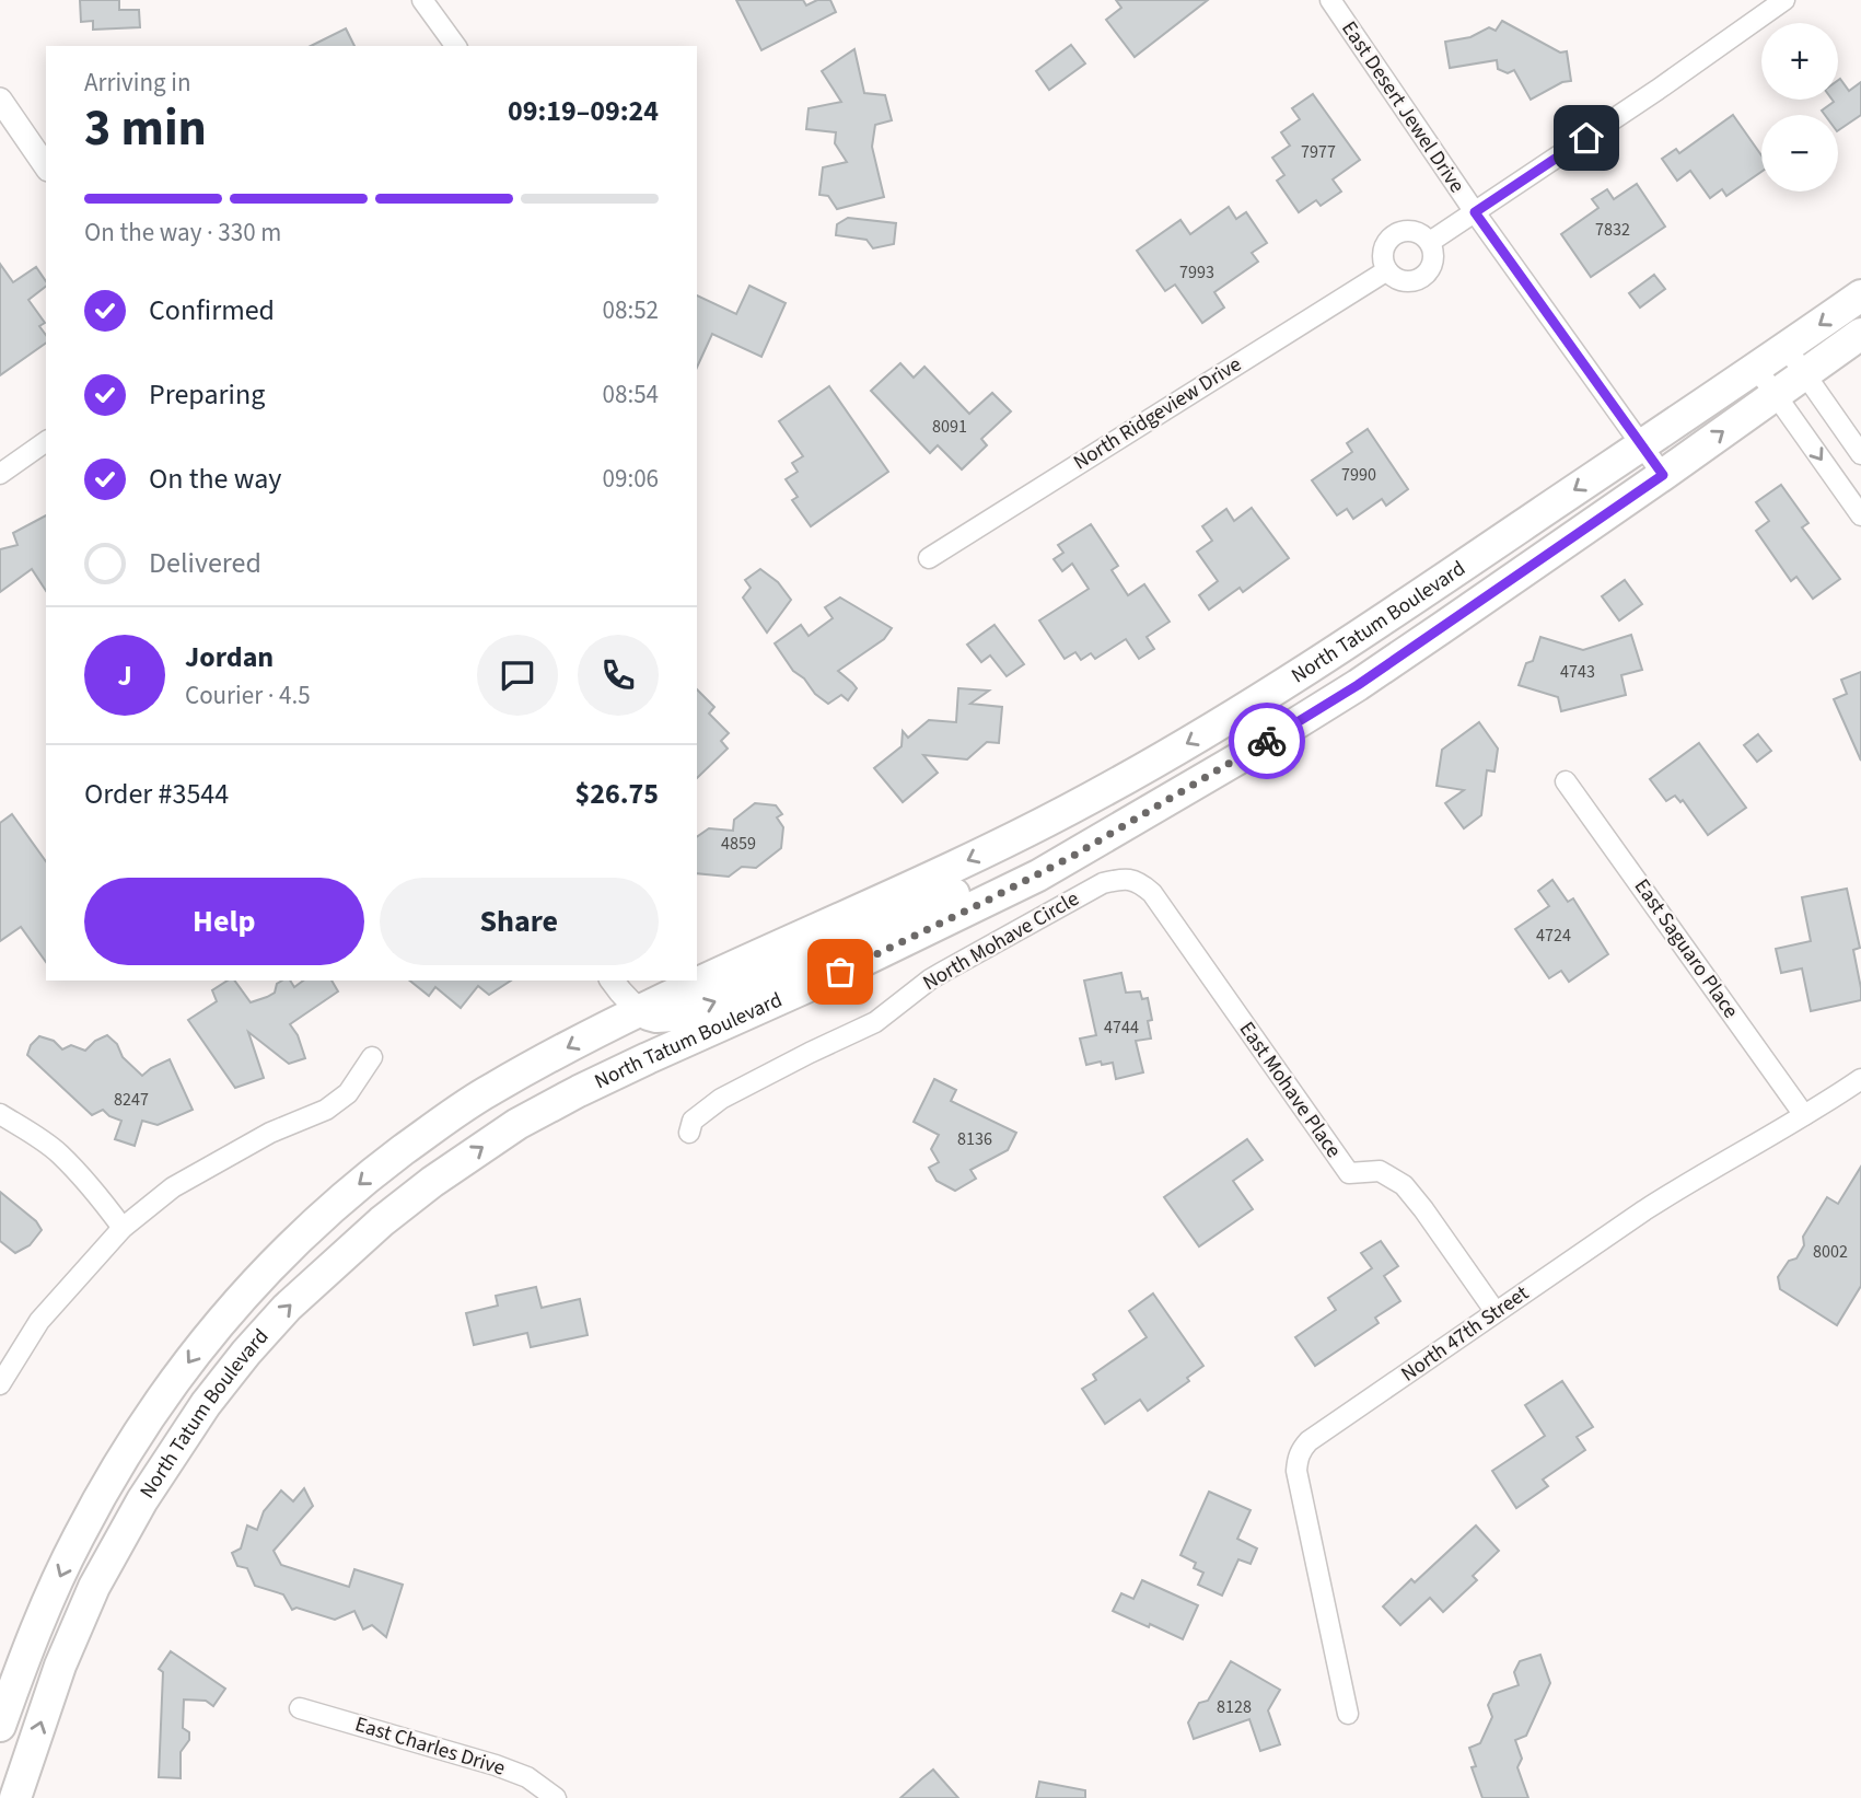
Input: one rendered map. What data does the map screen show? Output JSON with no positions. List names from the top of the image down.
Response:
{
  "streets": {
    "main road": ["North Tatum Boulevard"],
    "street": [
      "East Desert Jewel Drive",
      "North Ridgeview Drive",
      "North Mohave Circle",
      "East Saguaro Place",
      "East Mohave Place",
      "North 47th Street",
      "East Charles Drive"
    ]
  },
  "crossings": [
    ["East Desert Jewel Drive", "North Tatum Boulevard"],
    ["North Mohave Circle", "East Mohave Place"],
    ["East Saguaro Place", "North 47th Street"],
    ["East Mohave Place", "North 47th Street"]
  ],
  "house_numbers": [
    "7977",
    "7832",
    "7993",
    "8091",
    "7990",
    "4743",
    "4859",
    "4724",
    "4744",
    "8247",
    "8136",
    "8002",
    "8128"
  ],
  "page": {
    "map_buttons": ["+", "−"],
    "heading": ["3 min", "Arriving in", "09:19–09:24"],
    "panel": [
      "Jordan",
      "Courier · 4.5",
      "Order #3544",
      "$26.75"
    ],
    "bar": "On the way · 330 m",
    "list": [
      ["Confirmed", "08:52"],
      ["Preparing", "08:54"],
      ["On the way", "09:06"],
      "Delivered"
    ],
    "round": "J",
    "buttons": ["Help", "Share"]
  }
}
